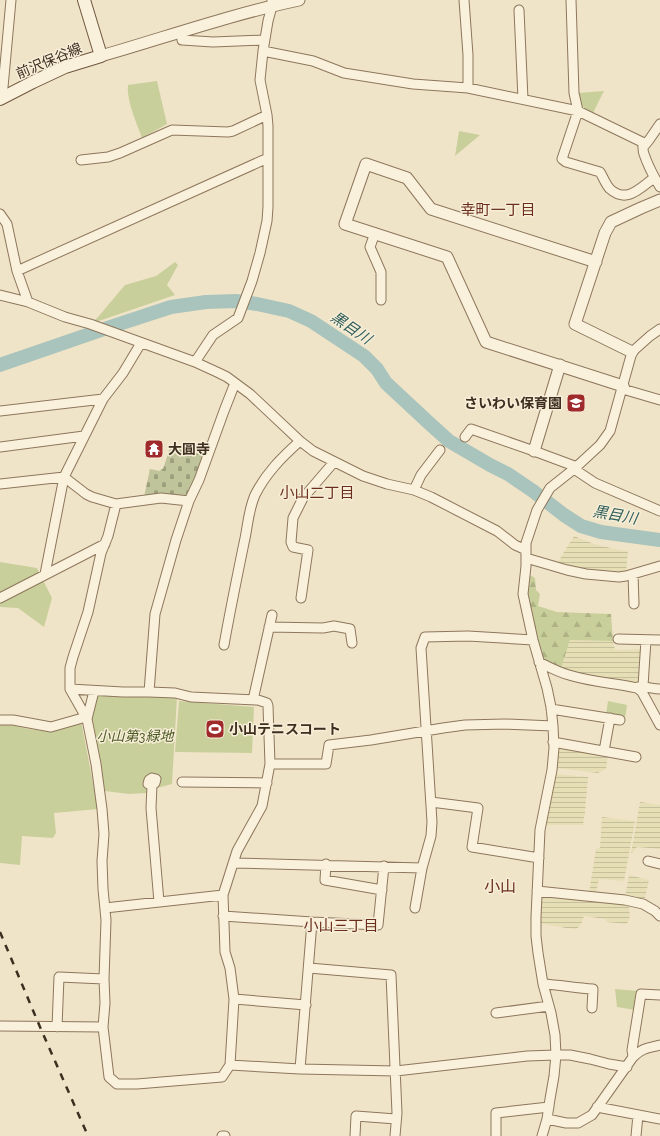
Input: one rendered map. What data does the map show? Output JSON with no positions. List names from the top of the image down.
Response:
{
  "streets": {
    "main road": ["前沢保谷線"]
  },
  "districts": [
    "幸町一丁目",
    "小山二丁目",
    "小山",
    "小山三丁目"
  ],
  "water": ["黒目川"],
  "parks": ["小山第3緑地"],
  "places": {
    "school or university": ["さいわい保育園"],
    "temple": ["大圓寺"],
    "sports": ["小山テニスコート"]
  }
}
